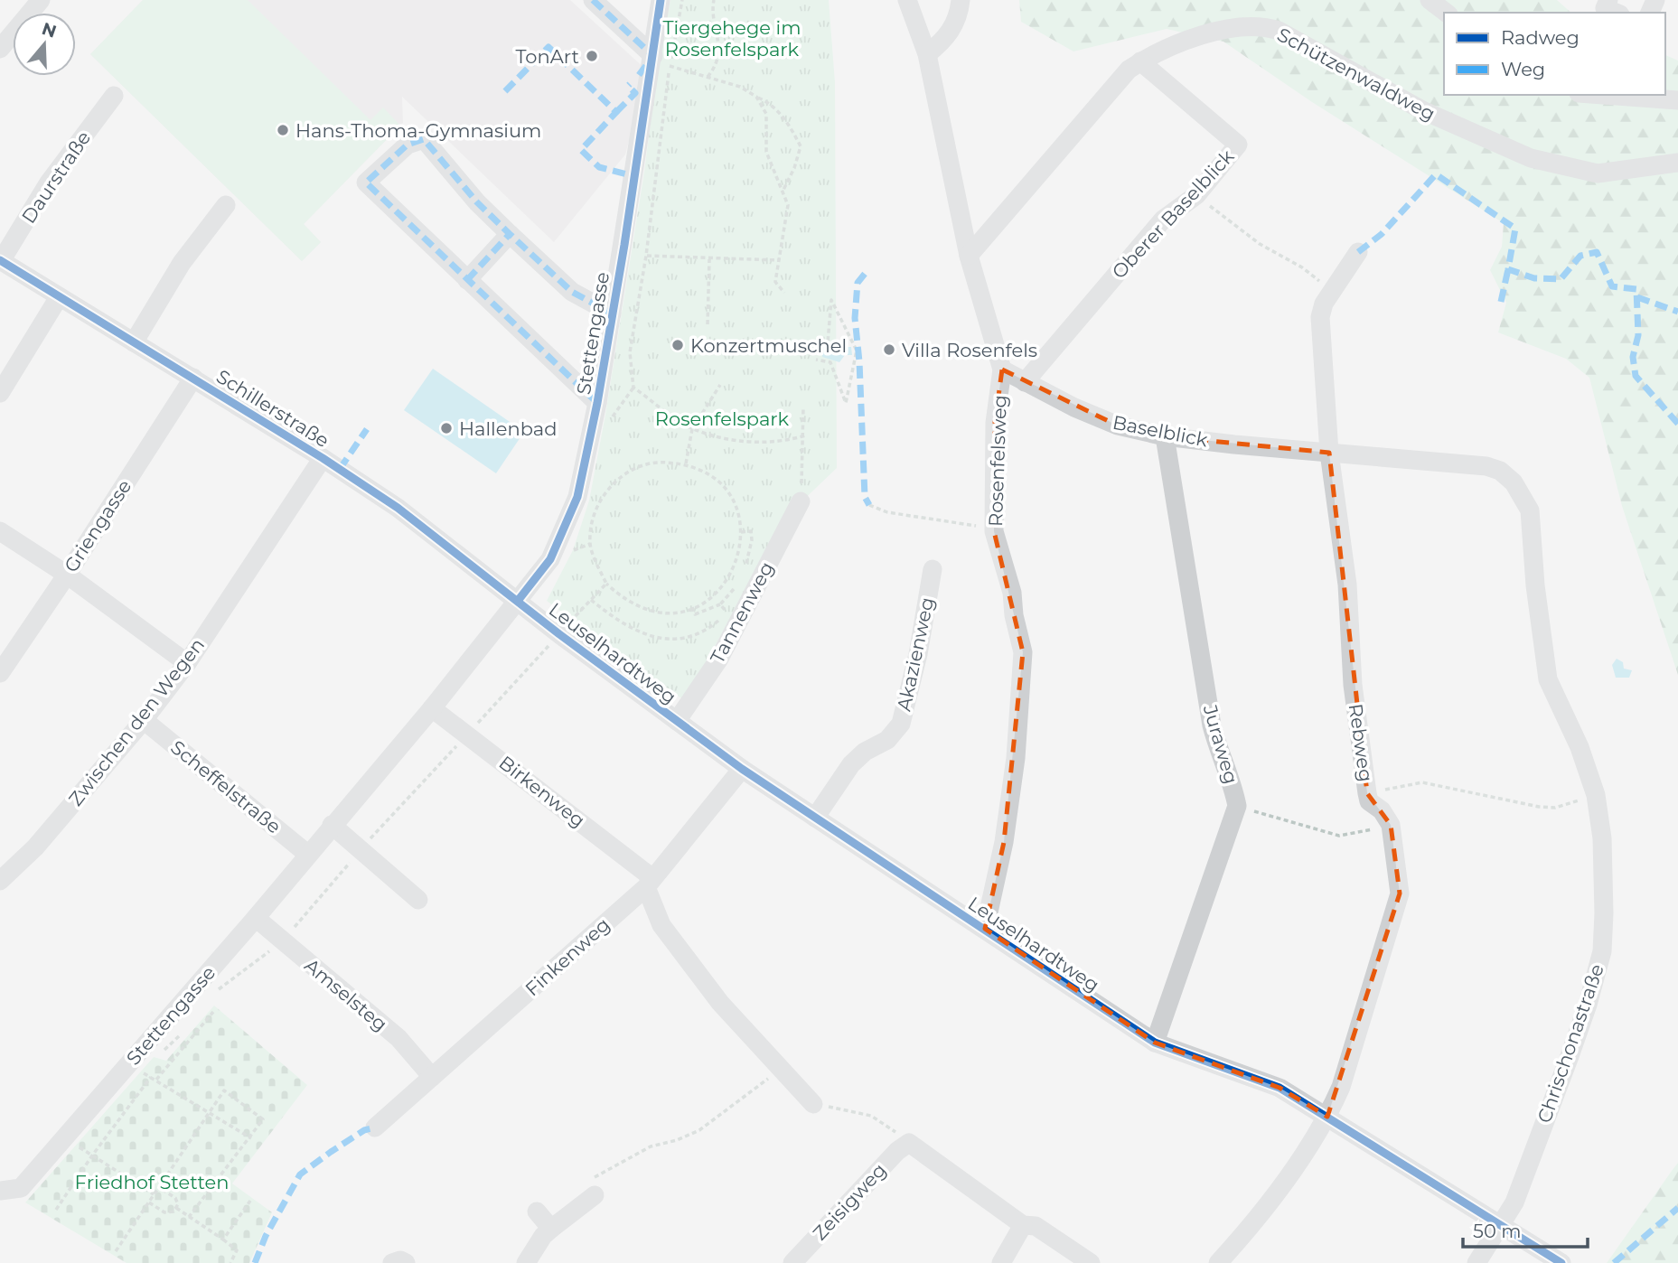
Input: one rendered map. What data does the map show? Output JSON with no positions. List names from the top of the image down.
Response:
{
  "streets": {
    "street": [
      "Schützenwaldweg",
      "Daurstraße",
      "Oberer Baselblick",
      "Stettengasse",
      "Schillerstraße",
      "Baselblick",
      "Rosenfelsweg",
      "Griengasse",
      "Tannenweg",
      "Leuselhardtweg",
      "Akazienweg",
      "Zwischen den Wegen",
      "Rebweg",
      "Juraweg",
      "Scheffelstraße",
      "Birkenweg",
      "Finkenweg",
      "Amselsteg",
      "Chrischonastraße",
      "Zeisigweg"
    ]
  },
  "crossings": [
    ["Schützenwaldweg", "Oberer Baselblick"],
    ["Schützenwaldweg", "Rosenfelsweg"],
    ["Daurstraße", "Schillerstraße"],
    ["Oberer Baselblick", "Baselblick"],
    ["Stettengasse", "Schillerstraße"],
    ["Stettengasse", "Leuselhardtweg"],
    ["Stettengasse", "Scheffelstraße"],
    ["Stettengasse", "Birkenweg"],
    ["Stettengasse", "Amselsteg"],
    ["Schillerstraße", "Griengasse"],
    ["Schillerstraße", "Leuselhardtweg"],
    ["Schillerstraße", "Zwischen den Wegen"],
    ["Baselblick", "Rosenfelsweg"],
    ["Baselblick", "Rebweg"],
    ["Baselblick", "Juraweg"],
    ["Baselblick", "Chrischonastraße"],
    ["Rosenfelsweg", "Leuselhardtweg"],
    ["Tannenweg", "Leuselhardtweg"],
    ["Leuselhardtweg", "Akazienweg"],
    ["Leuselhardtweg", "Juraweg"],
    ["Leuselhardtweg", "Finkenweg"],
    ["Leuselhardtweg", "Chrischonastraße"],
    ["Zwischen den Wegen", "Scheffelstraße"],
    ["Rebweg", "Chrischonastraße"],
    ["Birkenweg", "Finkenweg"],
    ["Finkenweg", "Amselsteg"]
  ],
  "parks": ["Tiergehege im Rosenfelspark", "Rosenfelspark", "Friedhof Stetten"],
  "places": [
    "TonArt",
    "Hans-Thoma-Gymnasium",
    "Konzertmuschel",
    "Villa Rosenfels",
    "Hallenbad"
  ],
  "legend": ["Radweg", "Weg"],
  "scale_bar": "50 m",
  "north": "top"
}
